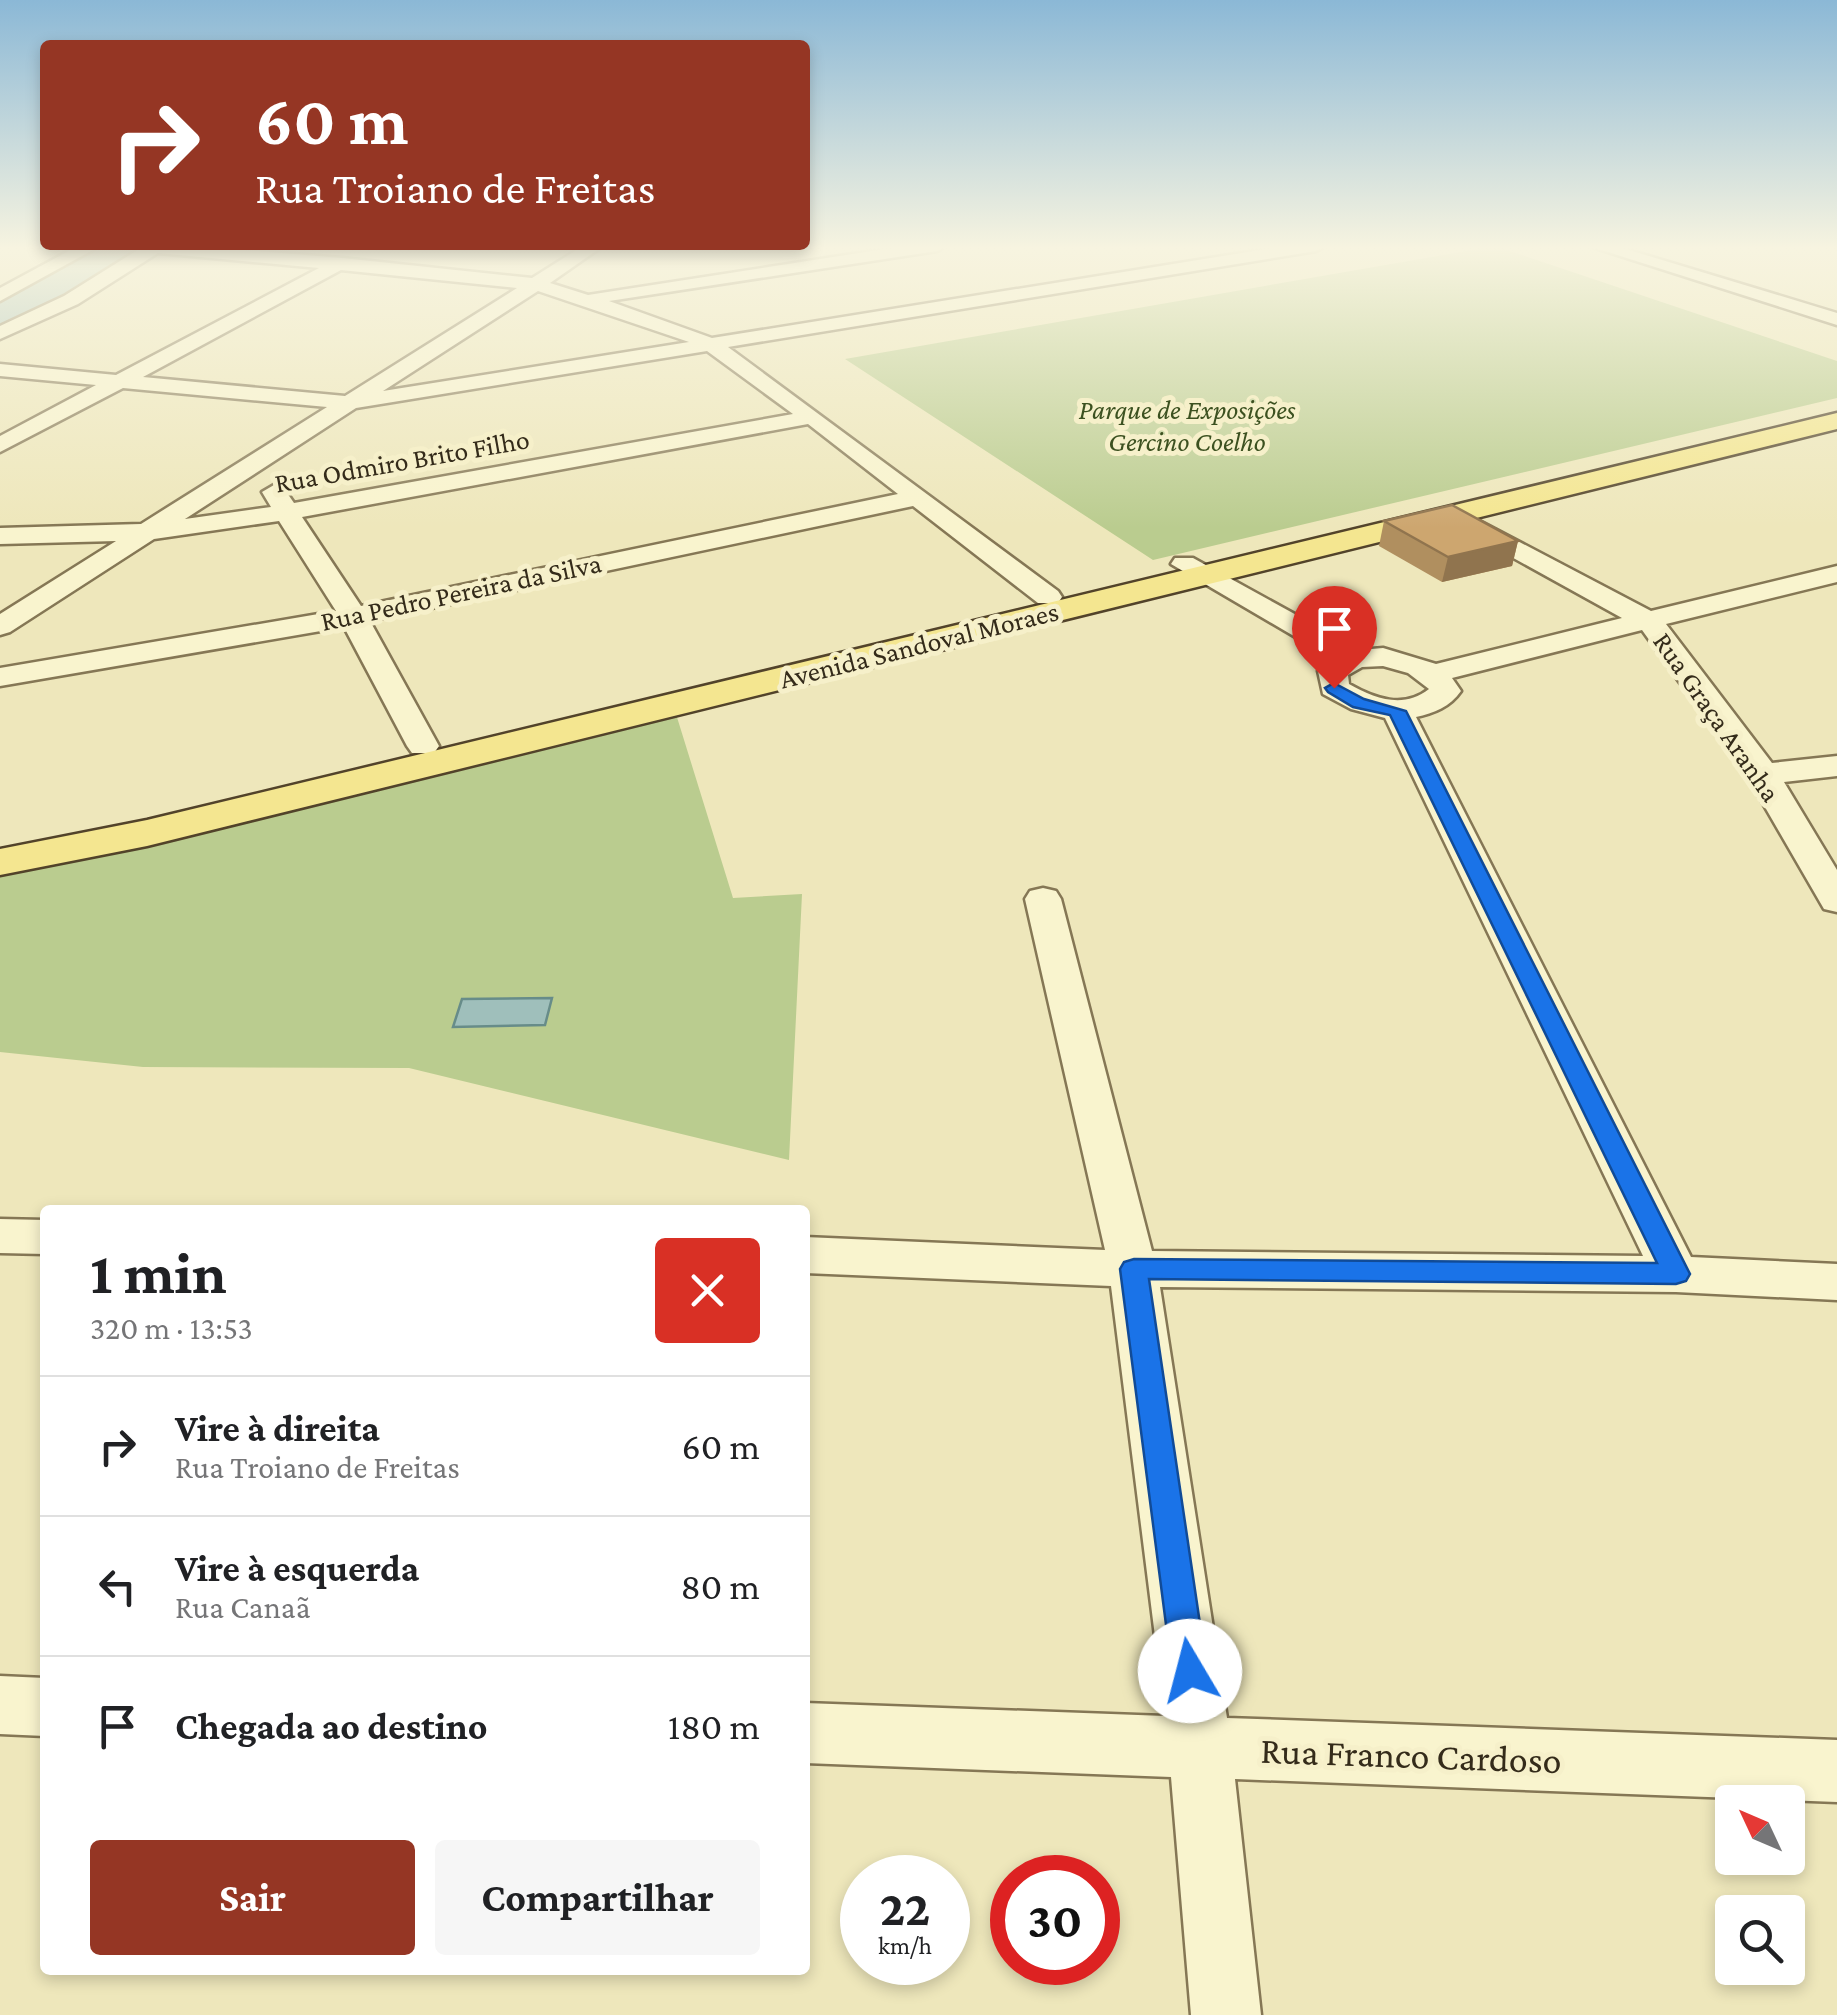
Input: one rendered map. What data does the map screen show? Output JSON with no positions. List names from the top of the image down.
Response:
{
  "streets": {
    "main road": ["Avenida Sandoval Moraes"],
    "street": [
      "Rua Odmiro Brito Filho",
      "Rua Pedro Pereira da Silva",
      "Rua Graça Aranha",
      "Rua Franco Cardoso"
    ]
  },
  "crossings": [
    ["Avenida Sandoval Moraes", "Rua Graça Aranha"]
  ],
  "parks": ["Parque de Exposições Gercino Coelho"],
  "north": "top left",
  "page": {
    "turn": ["60 m", "Rua Troiano de Freitas"],
    "heading": ["1 min", "320 m · 13:53"],
    "list": [
      {
        "name": "Vire à direita",
        "note": "Rua Troiano de Freitas",
        "value": "60 m"
      },
      {
        "name": "Vire à esquerda",
        "note": "Rua Canaã",
        "value": "80 m"
      },
      {
        "name": "Chegada ao destino",
        "value": "180 m"
      }
    ],
    "buttons": ["Sair", "Compartilhar"],
    "speed": "22 km/h",
    "limit": "30"
  }
}
